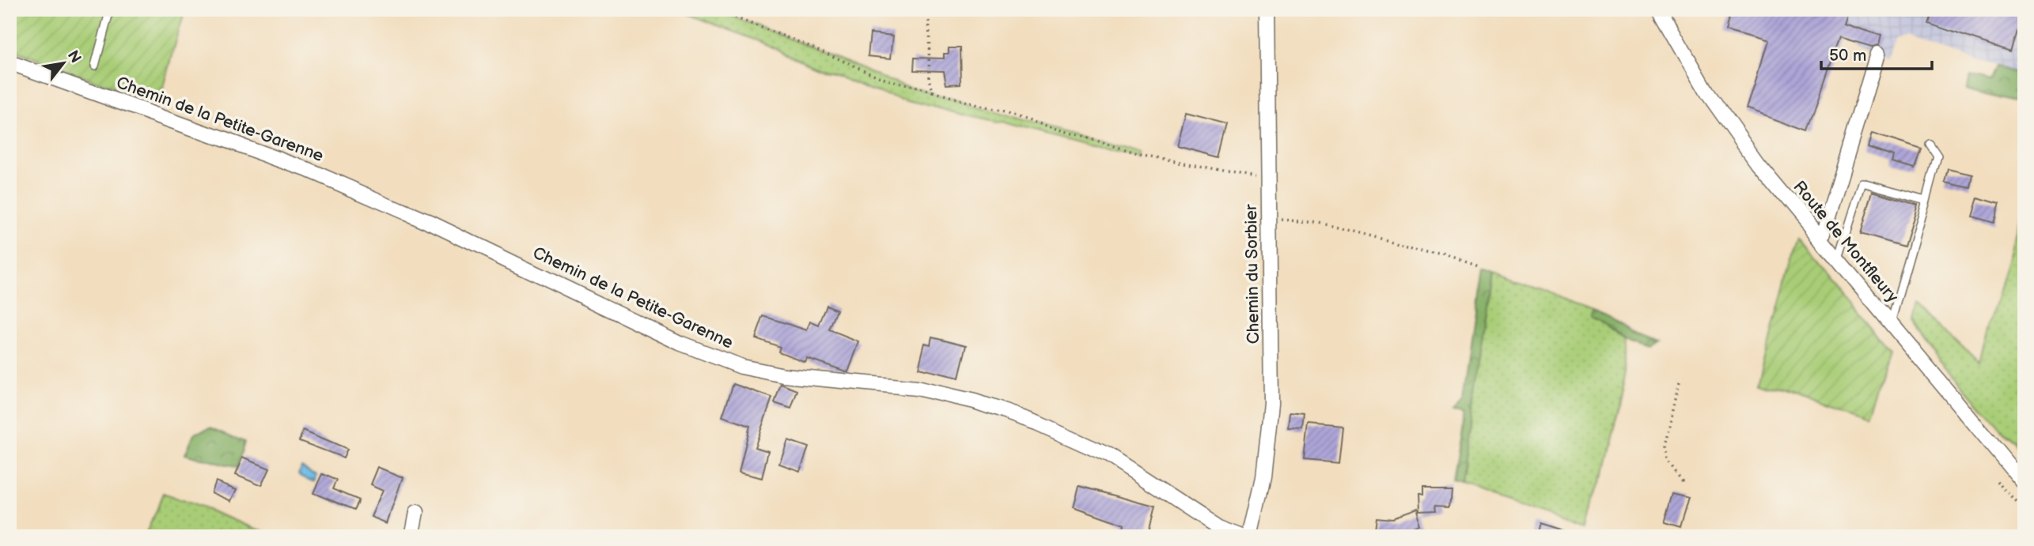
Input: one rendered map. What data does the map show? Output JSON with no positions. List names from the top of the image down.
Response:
{
  "streets": {
    "street": ["Chemin de la Petite-Garenne", "Route de Montfleury", "Chemin du Sorbier"]
  },
  "scale_bar": "50 m",
  "north": "top right"
}
